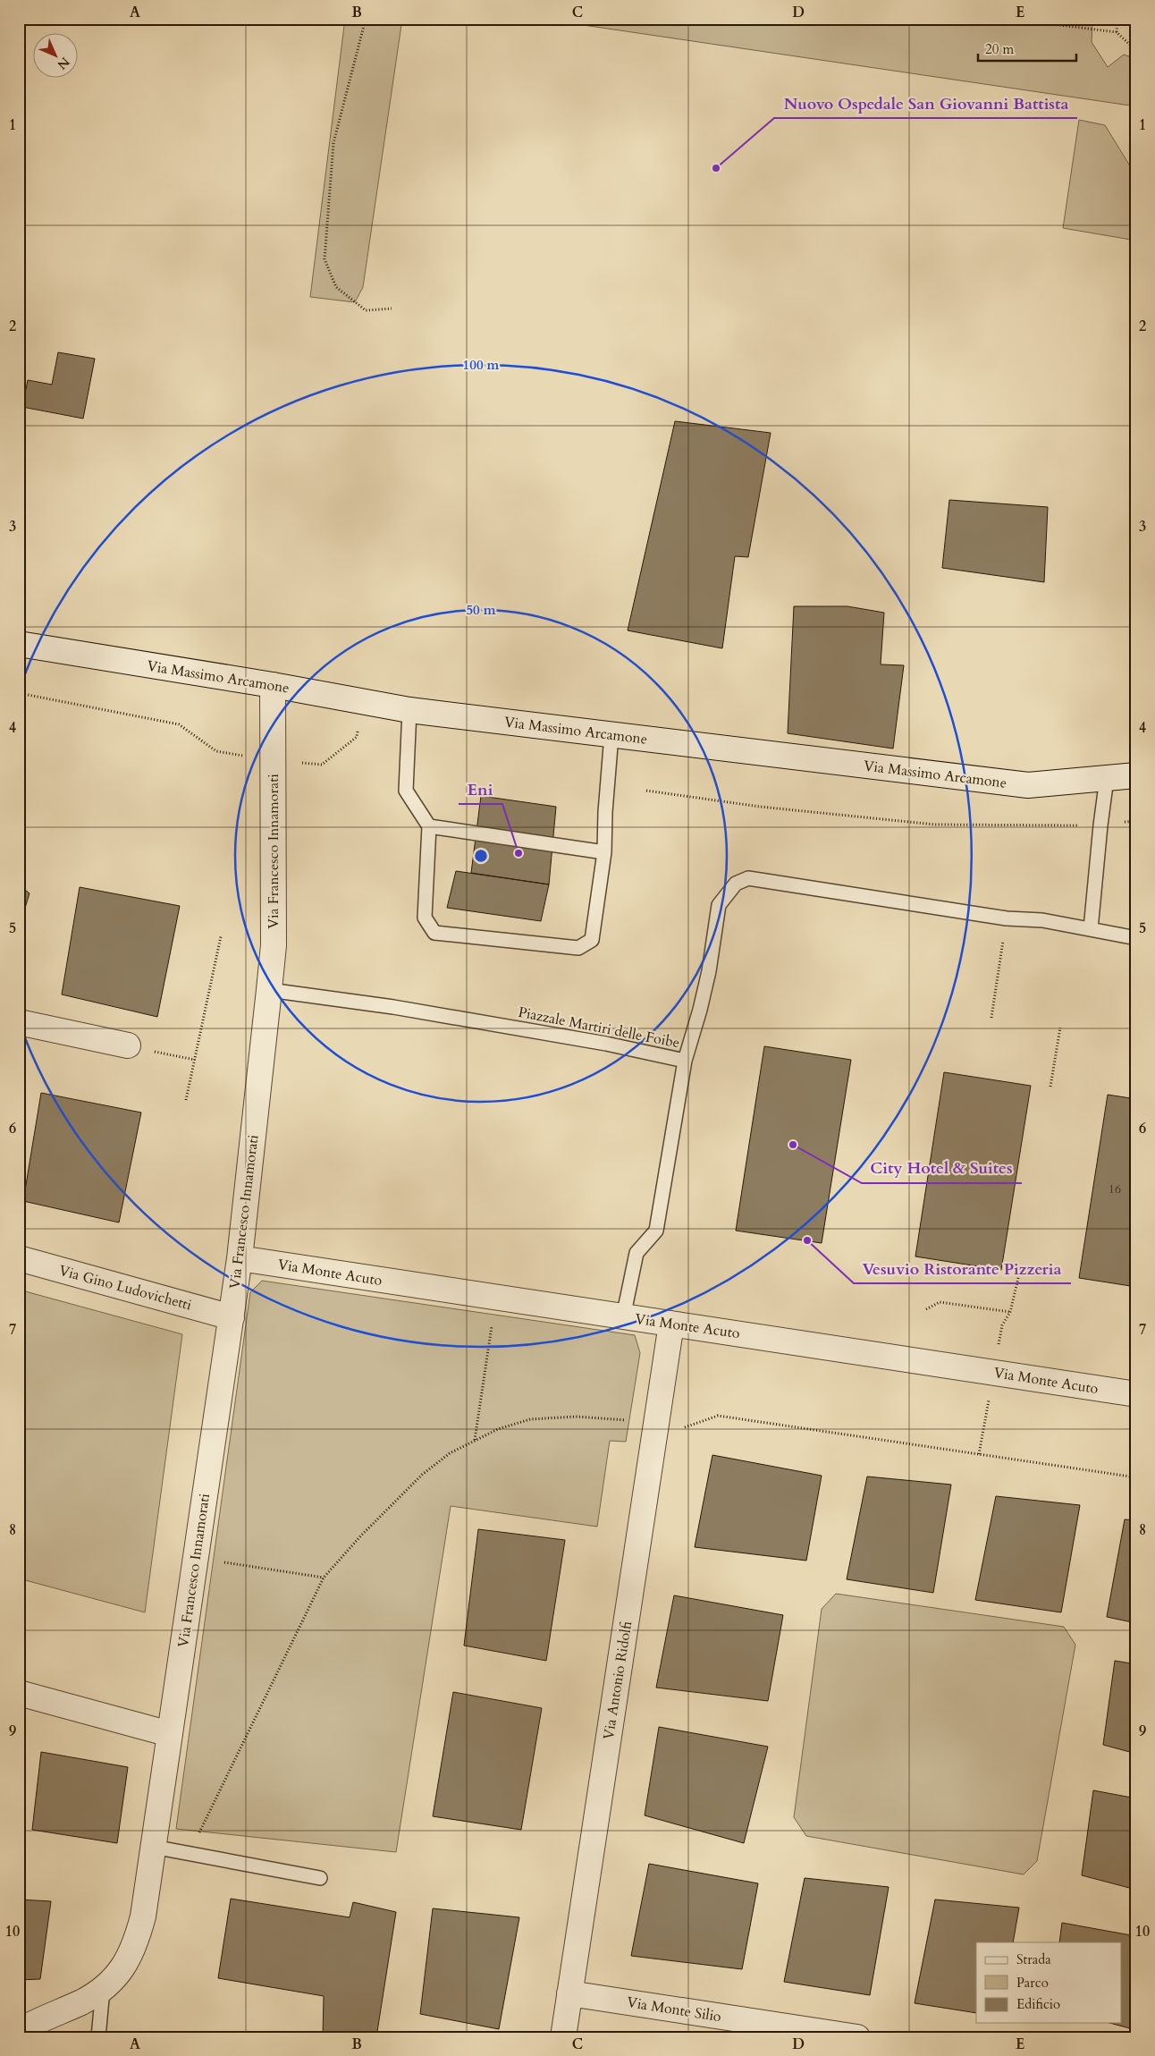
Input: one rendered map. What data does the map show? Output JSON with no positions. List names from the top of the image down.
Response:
{
  "streets": {
    "street": [
      "Via Massimo Arcamone",
      "Via Francesco Innamorati",
      "Via Monte Acuto",
      "Via Gino Ludovichetti",
      "Via Antonio Ridolfi",
      "Via Monte Silio"
    ],
    "lane": ["Piazzale Martiri delle Foibe"]
  },
  "crossings": [
    ["Via Massimo Arcamone", "Via Francesco Innamorati"],
    ["Via Francesco Innamorati", "Piazzale Martiri delle Foibe"],
    ["Via Francesco Innamorati", "Via Monte Acuto"],
    ["Via Francesco Innamorati", "Via Gino Ludovichetti"],
    ["Piazzale Martiri delle Foibe", "Via Monte Acuto"],
    ["Via Monte Acuto", "Via Antonio Ridolfi"],
    ["Via Antonio Ridolfi", "Via Monte Silio"]
  ],
  "places": [
    "Nuovo Ospedale San Giovanni Battista",
    "Eni",
    "City Hotel & Suites",
    "Vesuvio Ristorante Pizzeria"
  ],
  "house_numbers": ["16"],
  "legend": ["Strada", "Parco", "Edificio"],
  "scale_bar": "20 m",
  "north": "bottom right",
  "grid": {
    "columns": [
      "A",
      "B",
      "C",
      "D",
      "E"
    ],
    "rows": [
      "1",
      "2",
      "3",
      "4",
      "5",
      "6",
      "7",
      "8",
      "9",
      "10"
    ]
  },
  "rings": ["100 m", "50 m"]
}
